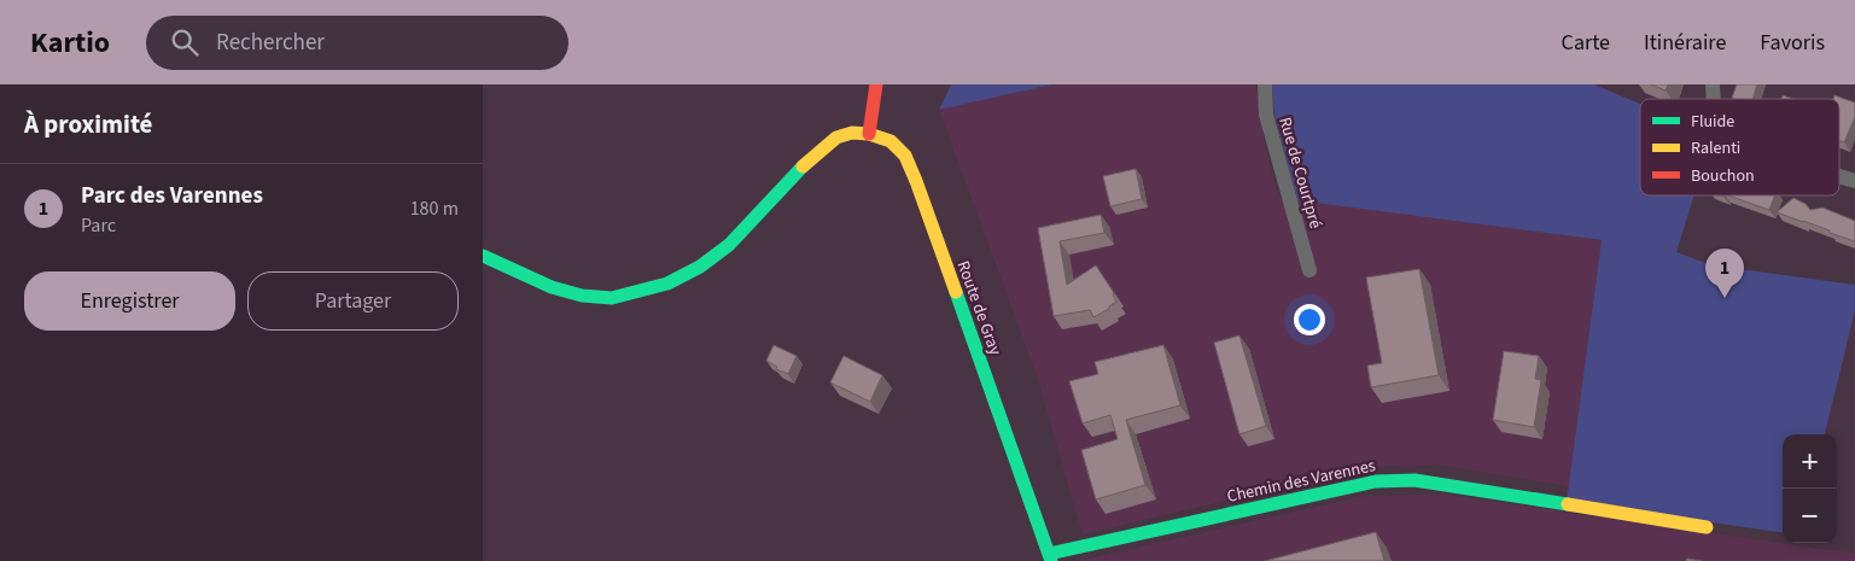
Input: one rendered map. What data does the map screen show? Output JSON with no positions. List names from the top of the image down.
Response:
{
  "streets": {
    "street": ["Rue de Courtpré", "Route de Gray", "Chemin des Varennes"]
  },
  "crossings": [
    ["Route de Gray", "Chemin des Varennes"]
  ],
  "legend": ["Fluide", "Ralenti", "Bouchon"],
  "page": {
    "header": "Kartio",
    "search": "Rechercher",
    "nav": ["Carte", "Itinéraire", "Favoris"],
    "heading": "À proximité",
    "list": [
      {
        "mark": "1",
        "name": "Parc des Varennes",
        "note": "Parc",
        "value": "180 m"
      }
    ],
    "pins": "1",
    "buttons": ["Enregistrer", "Partager"],
    "map_buttons": ["+", "−"]
  }
}
